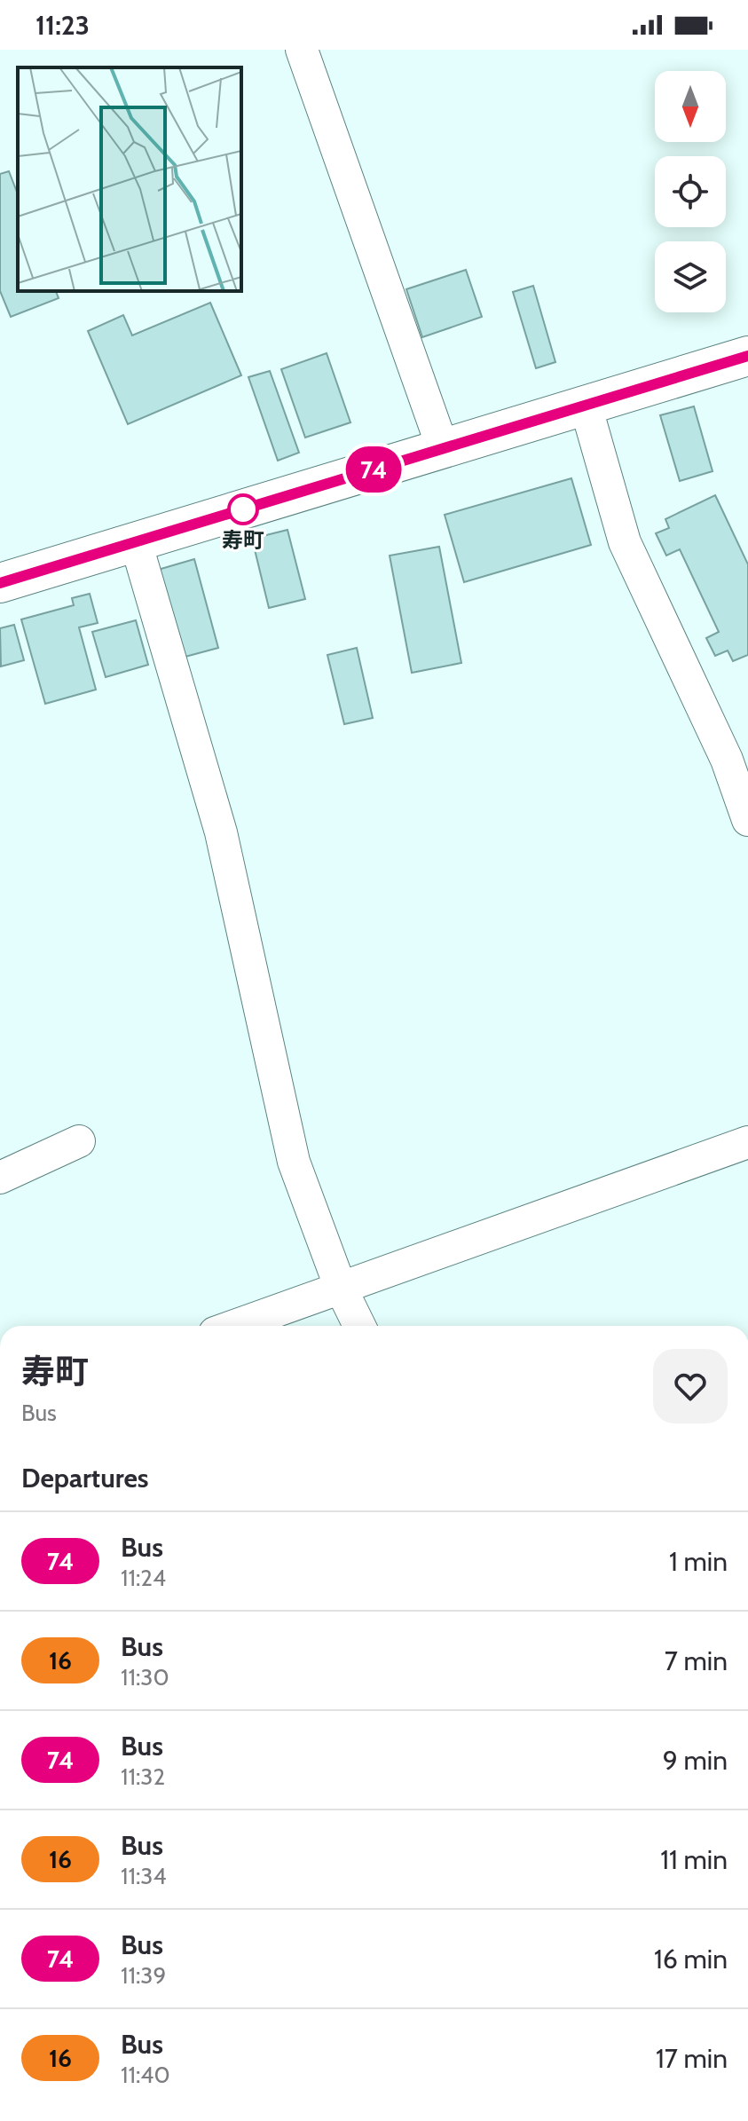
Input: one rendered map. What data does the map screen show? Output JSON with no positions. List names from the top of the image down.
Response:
{
  "places": ["寿町"],
  "lines": ["bus line 74"],
  "north": "bottom",
  "page": {
    "status": "11:23",
    "on_map": "74",
    "heading": [
      ["寿町", "Bus"],
      "Departures"
    ],
    "list": [
      {
        "mark": "74",
        "name": "Bus",
        "note": "11:24",
        "value": "1 min"
      },
      {
        "mark": "16",
        "name": "Bus",
        "note": "11:30",
        "value": "7 min"
      },
      {
        "mark": "74",
        "name": "Bus",
        "note": "11:32",
        "value": "9 min"
      },
      {
        "mark": "16",
        "name": "Bus",
        "note": "11:34",
        "value": "11 min"
      },
      {
        "mark": "74",
        "name": "Bus",
        "note": "11:39",
        "value": "16 min"
      },
      {
        "mark": "16",
        "name": "Bus",
        "note": "11:40",
        "value": "17 min"
      }
    ]
  }
}
